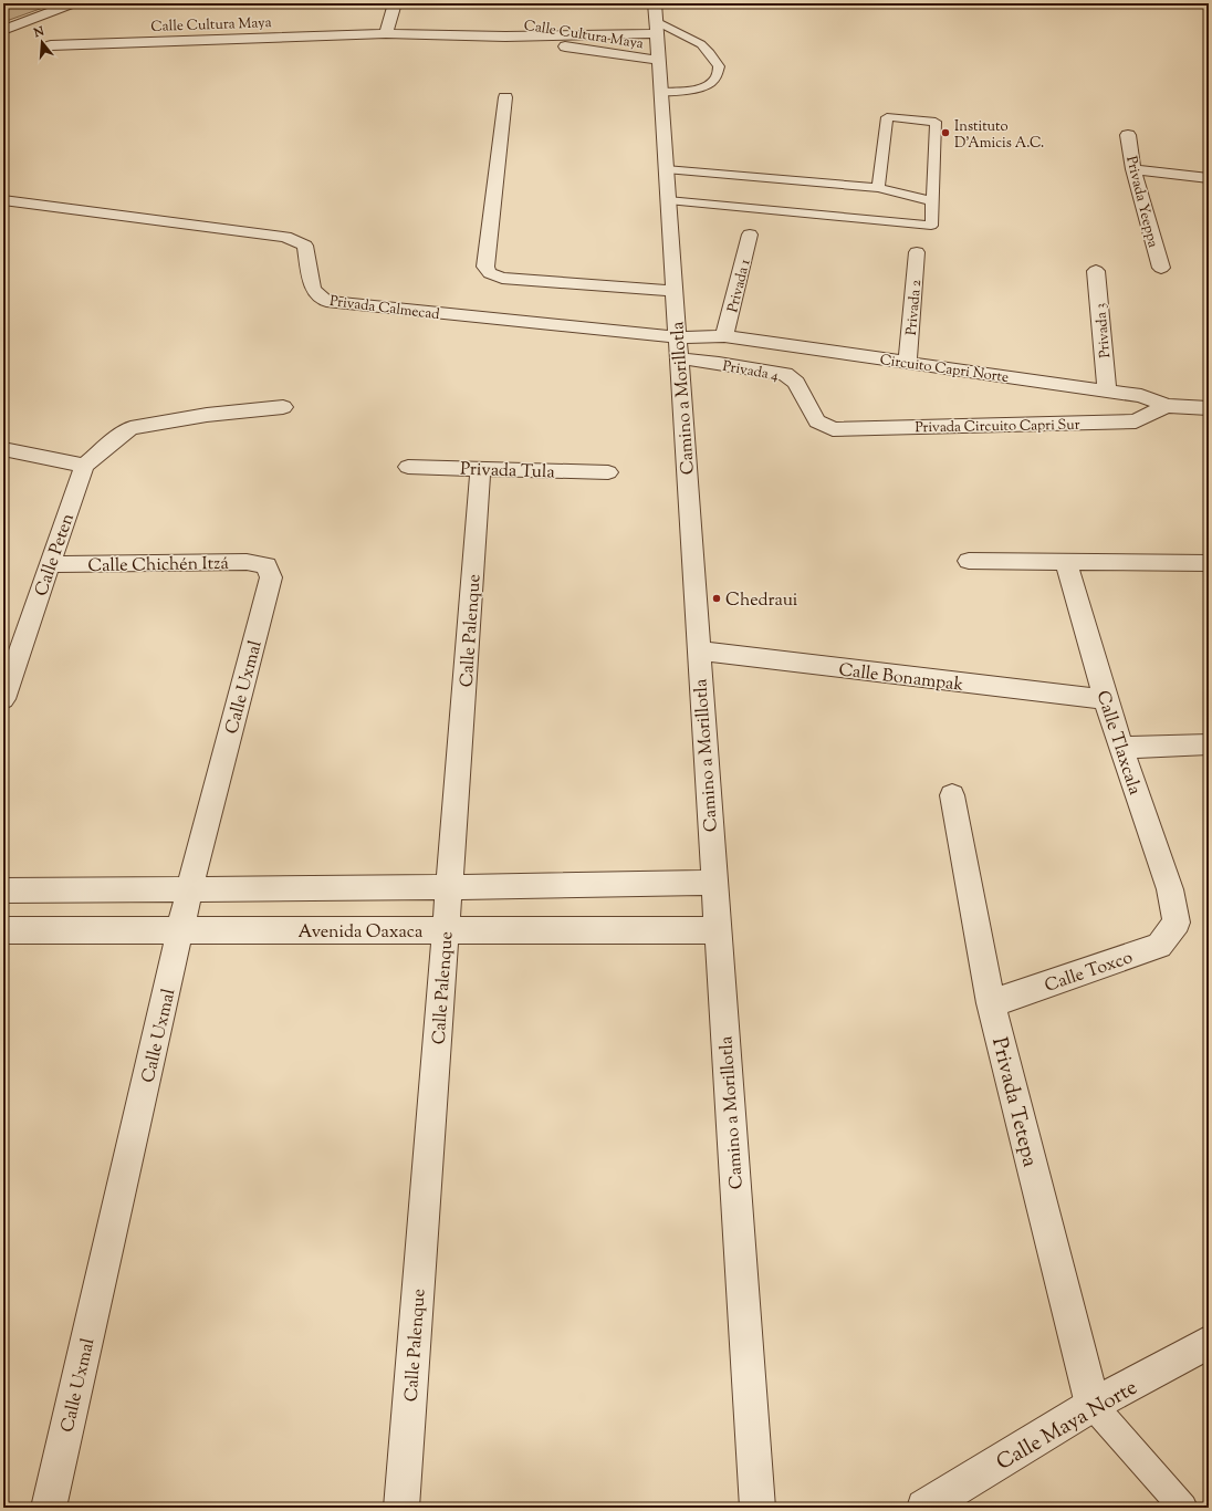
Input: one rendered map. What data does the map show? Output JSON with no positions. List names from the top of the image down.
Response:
{
  "streets": {
    "street": [
      "Calle Cultura Maya",
      "Privada Yeeppa",
      "Privada 1",
      "Privada Calmecad",
      "Privada 2",
      "Privada 3",
      "Circuito Capri Norte",
      "Privada 4",
      "Camino a Morillotla",
      "Privada Circuito Capri Sur",
      "Privada Tula",
      "Calle Peten",
      "Calle Chichén Itzá",
      "Calle Palenque",
      "Calle Bonampak",
      "Calle Uxmal",
      "Calle Tlaxcala",
      "Avenida Oaxaca",
      "Calle Toxco",
      "Privada Tetepa",
      "Calle Maya Norte"
    ]
  },
  "crossings": [
    ["Calle Cultura Maya", "Camino a Morillotla"],
    ["Privada 1", "Circuito Capri Norte"],
    ["Privada Calmecad", "Circuito Capri Norte"],
    ["Privada Calmecad", "Privada 4"],
    ["Privada Calmecad", "Camino a Morillotla"],
    ["Privada 2", "Circuito Capri Norte"],
    ["Privada 3", "Circuito Capri Norte"],
    ["Circuito Capri Norte", "Privada 4"],
    ["Circuito Capri Norte", "Camino a Morillotla"],
    ["Circuito Capri Norte", "Privada Circuito Capri Sur"],
    ["Privada 4", "Camino a Morillotla"],
    ["Privada 4", "Privada Circuito Capri Sur"],
    ["Camino a Morillotla", "Calle Bonampak"],
    ["Camino a Morillotla", "Avenida Oaxaca"],
    ["Privada Tula", "Calle Palenque"],
    ["Calle Peten", "Calle Chichén Itzá"],
    ["Calle Chichén Itzá", "Calle Uxmal"],
    ["Calle Palenque", "Avenida Oaxaca"],
    ["Calle Bonampak", "Calle Tlaxcala"],
    ["Calle Uxmal", "Avenida Oaxaca"],
    ["Calle Tlaxcala", "Calle Toxco"],
    ["Calle Toxco", "Privada Tetepa"],
    ["Privada Tetepa", "Calle Maya Norte"]
  ],
  "places": ["Instituto D'Amicis A.C.", "Chedraui"],
  "north": "top"
}
